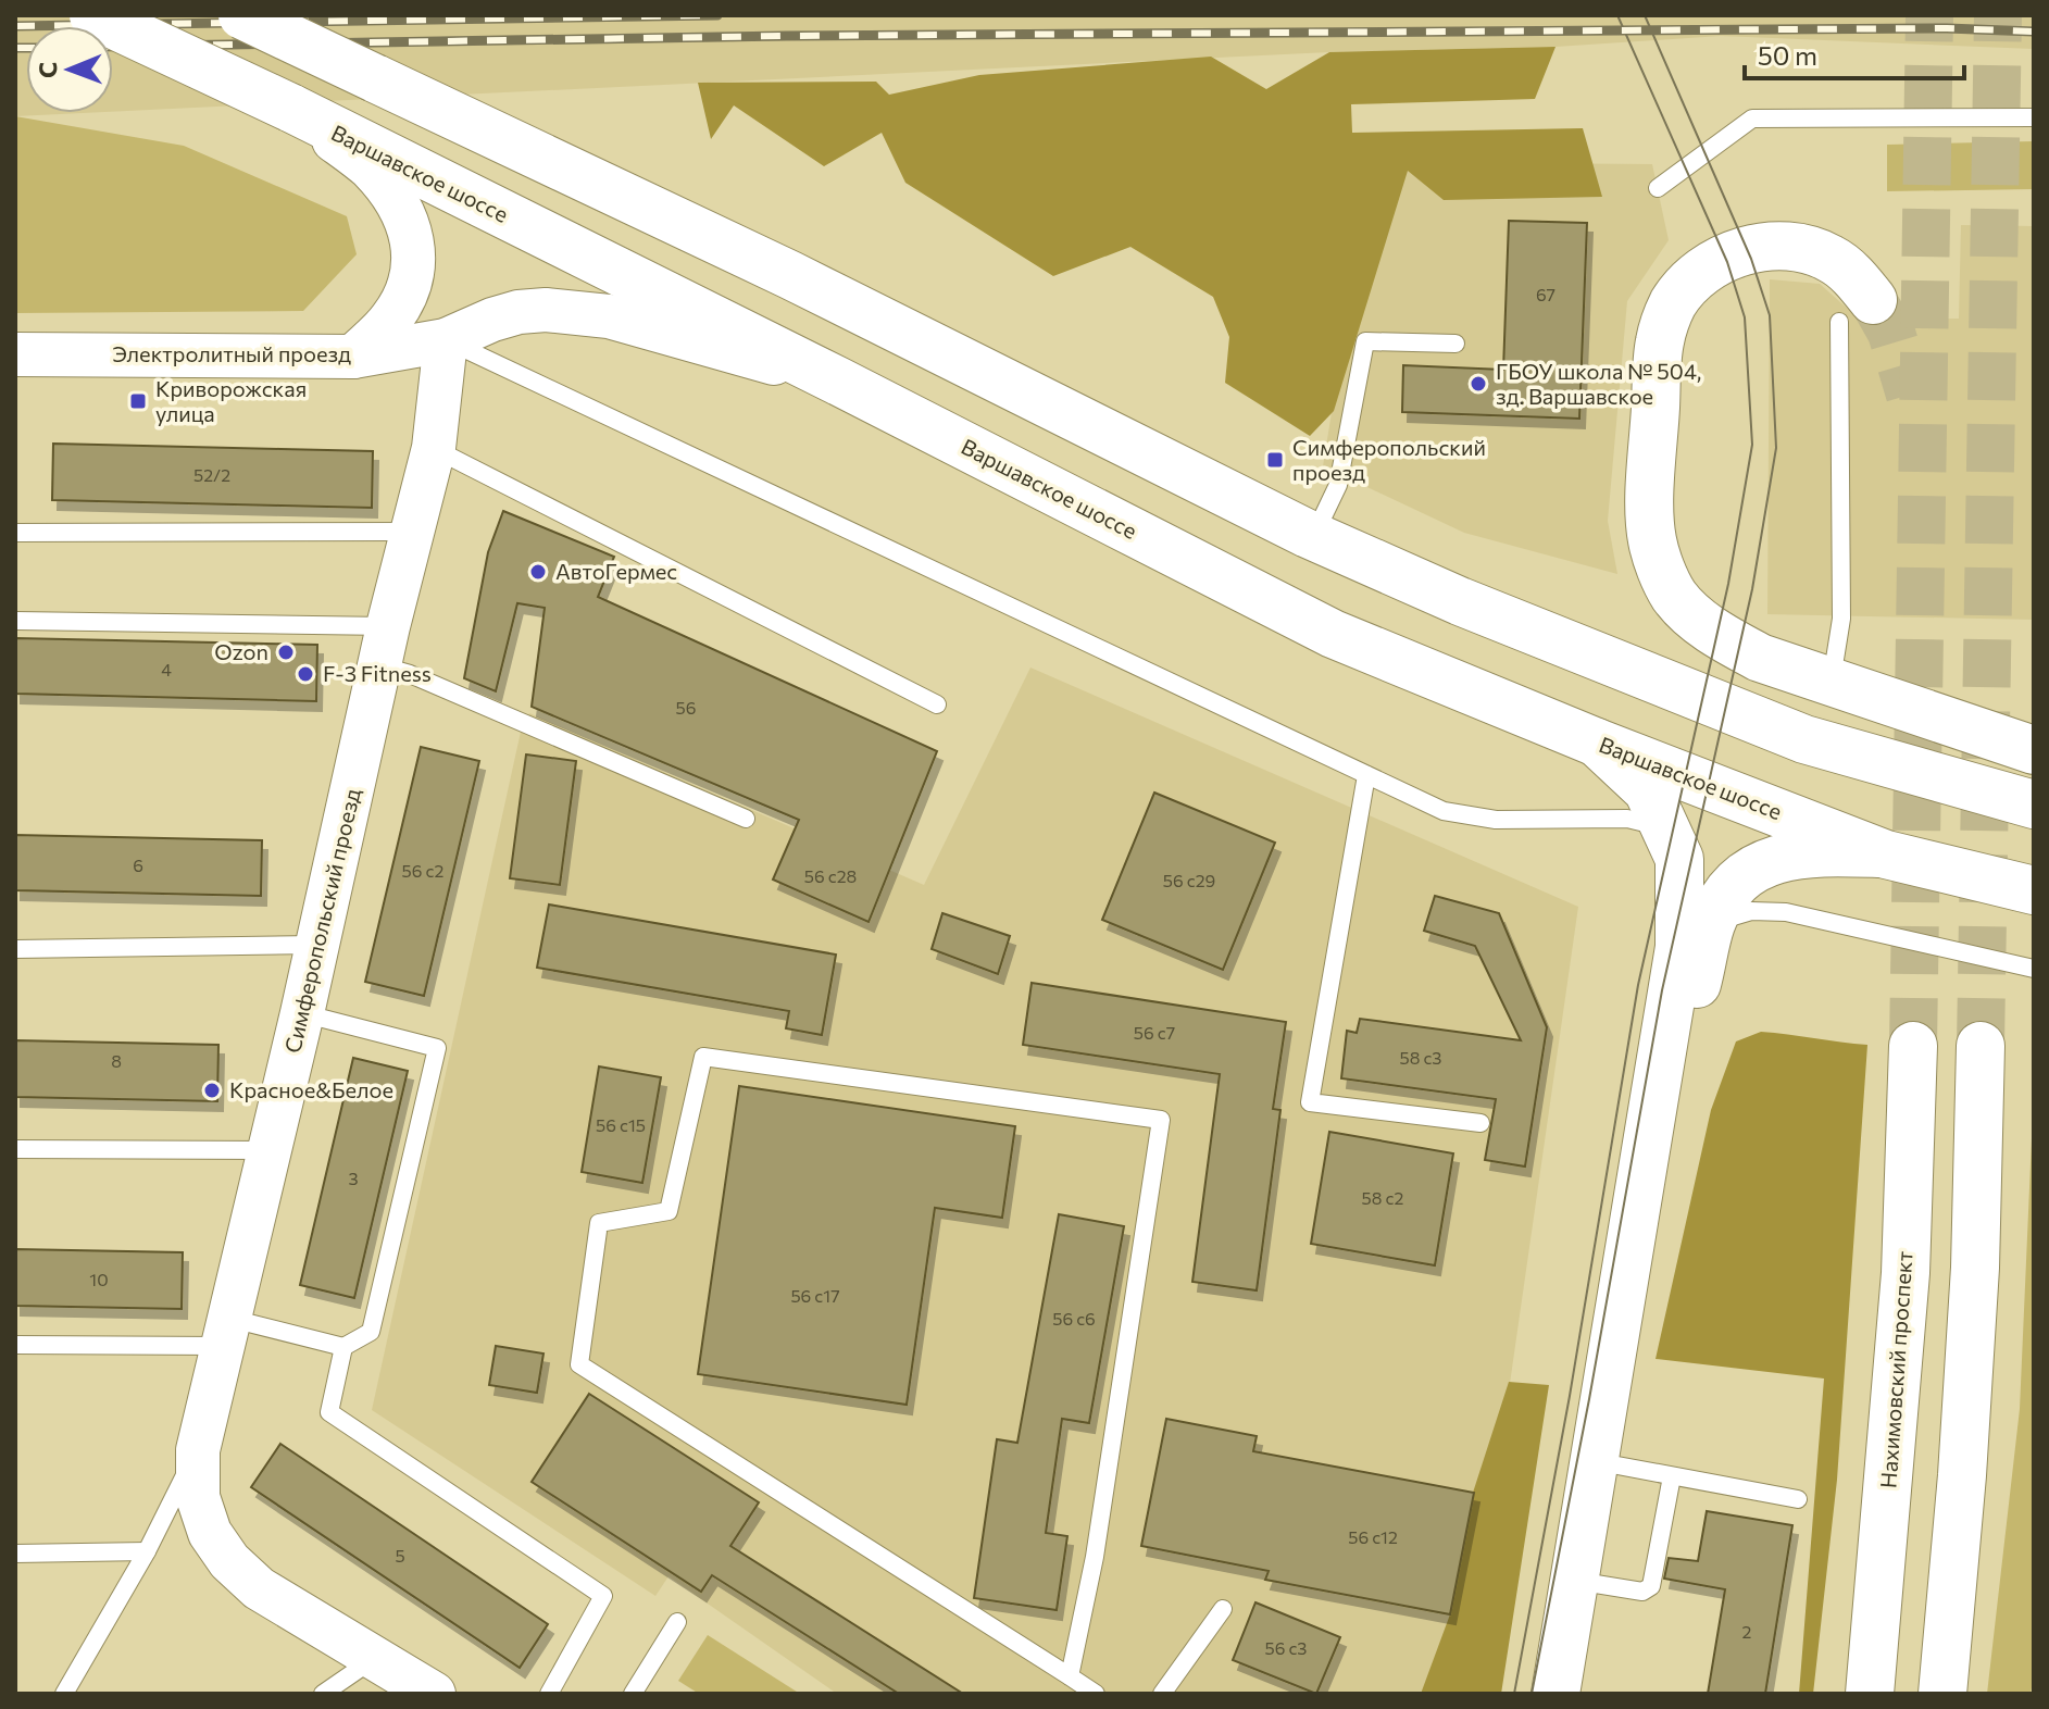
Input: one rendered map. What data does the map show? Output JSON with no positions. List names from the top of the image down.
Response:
{
  "streets": {
    "main road": ["Варшавское шоссе", "Нахимовский проспект"],
    "street": ["Электролитный проезд", "Симферопольский проезд"]
  },
  "crossings": [
    ["Варшавское шоссе", "Электролитный проезд"],
    ["Электролитный проезд", "Симферопольский проезд"]
  ],
  "places": {
    "other": [
      "ГБОУ школа № 504, зд. Варшавское",
      "АвтоГермес",
      "Ozon",
      "F-3 Fitness",
      "Красное&Белое"
    ],
    "transit": ["Криворожская улица", "Симферопольский проезд"]
  },
  "house_numbers": [
    "67",
    "52/2",
    "4",
    "56",
    "6",
    "56 с2",
    "56 с28",
    "56 с29",
    "56 с7",
    "58 с3",
    "8",
    "56 с15",
    "3",
    "58 с2",
    "10",
    "56 с17",
    "56 с6",
    "56 с12",
    "5",
    "2",
    "56 с3"
  ],
  "scale_bar": "50 m",
  "north": "left"
}
